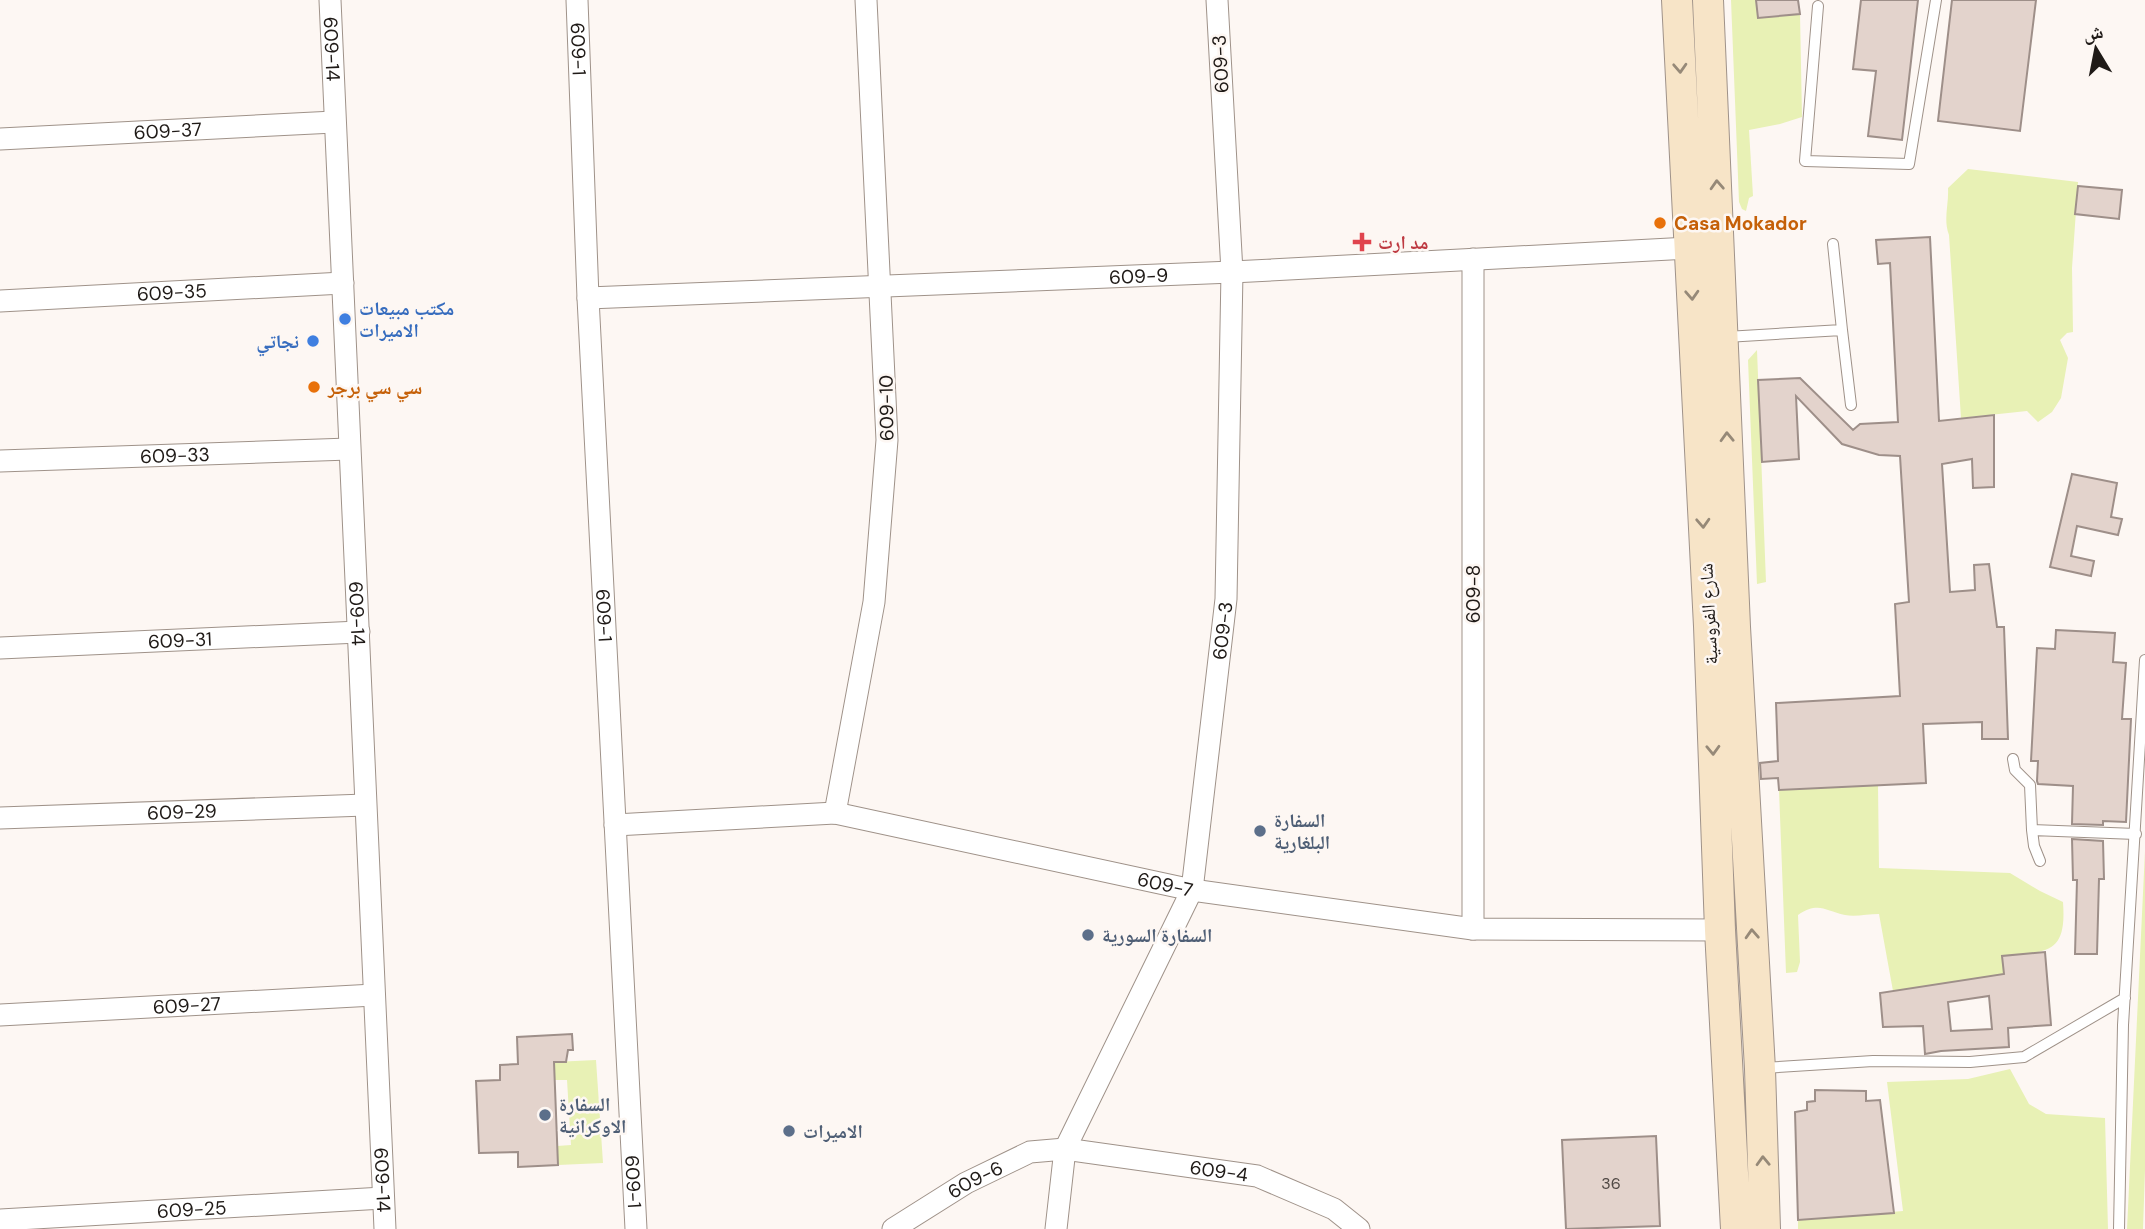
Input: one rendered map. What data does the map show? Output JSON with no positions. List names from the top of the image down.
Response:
{
  "streets": {
    "street": [
      "609-14",
      "609-1",
      "609-3",
      "609-37",
      "609-9",
      "609-35",
      "609-10",
      "609-33",
      "609-8",
      "شارع الفروسية",
      "609-31",
      "609-29",
      "609-7",
      "609-27",
      "609-4",
      "609-6",
      "609-25"
    ]
  },
  "crossings": [
    ["609-14", "609-37"],
    ["609-14", "609-35"],
    ["609-14", "609-33"],
    ["609-14", "609-31"],
    ["609-14", "609-29"],
    ["609-14", "609-27"],
    ["609-14", "609-25"],
    ["609-1", "609-9"],
    ["609-1", "609-7"],
    ["609-3", "609-9"],
    ["609-3", "609-7"],
    ["609-3", "609-4"],
    ["609-3", "609-6"],
    ["609-9", "609-10"],
    ["609-9", "609-8"],
    ["609-9", "شارع الفروسية"],
    ["609-10", "609-7"],
    ["609-8", "609-7"],
    ["شارع الفروسية", "609-7"],
    ["609-4", "609-6"]
  ],
  "places": {
    "other": [
      "Casa Mokador",
      "مكتب مبيعات الاميرات",
      "نجاتي",
      "سي سي برجر",
      "السفارة البلغارية",
      "السفارة السورية",
      "السفارة الاوكرانية",
      "الاميرات"
    ],
    "health": ["مد ارت"]
  },
  "house_numbers": ["36"],
  "north": "top"
}
